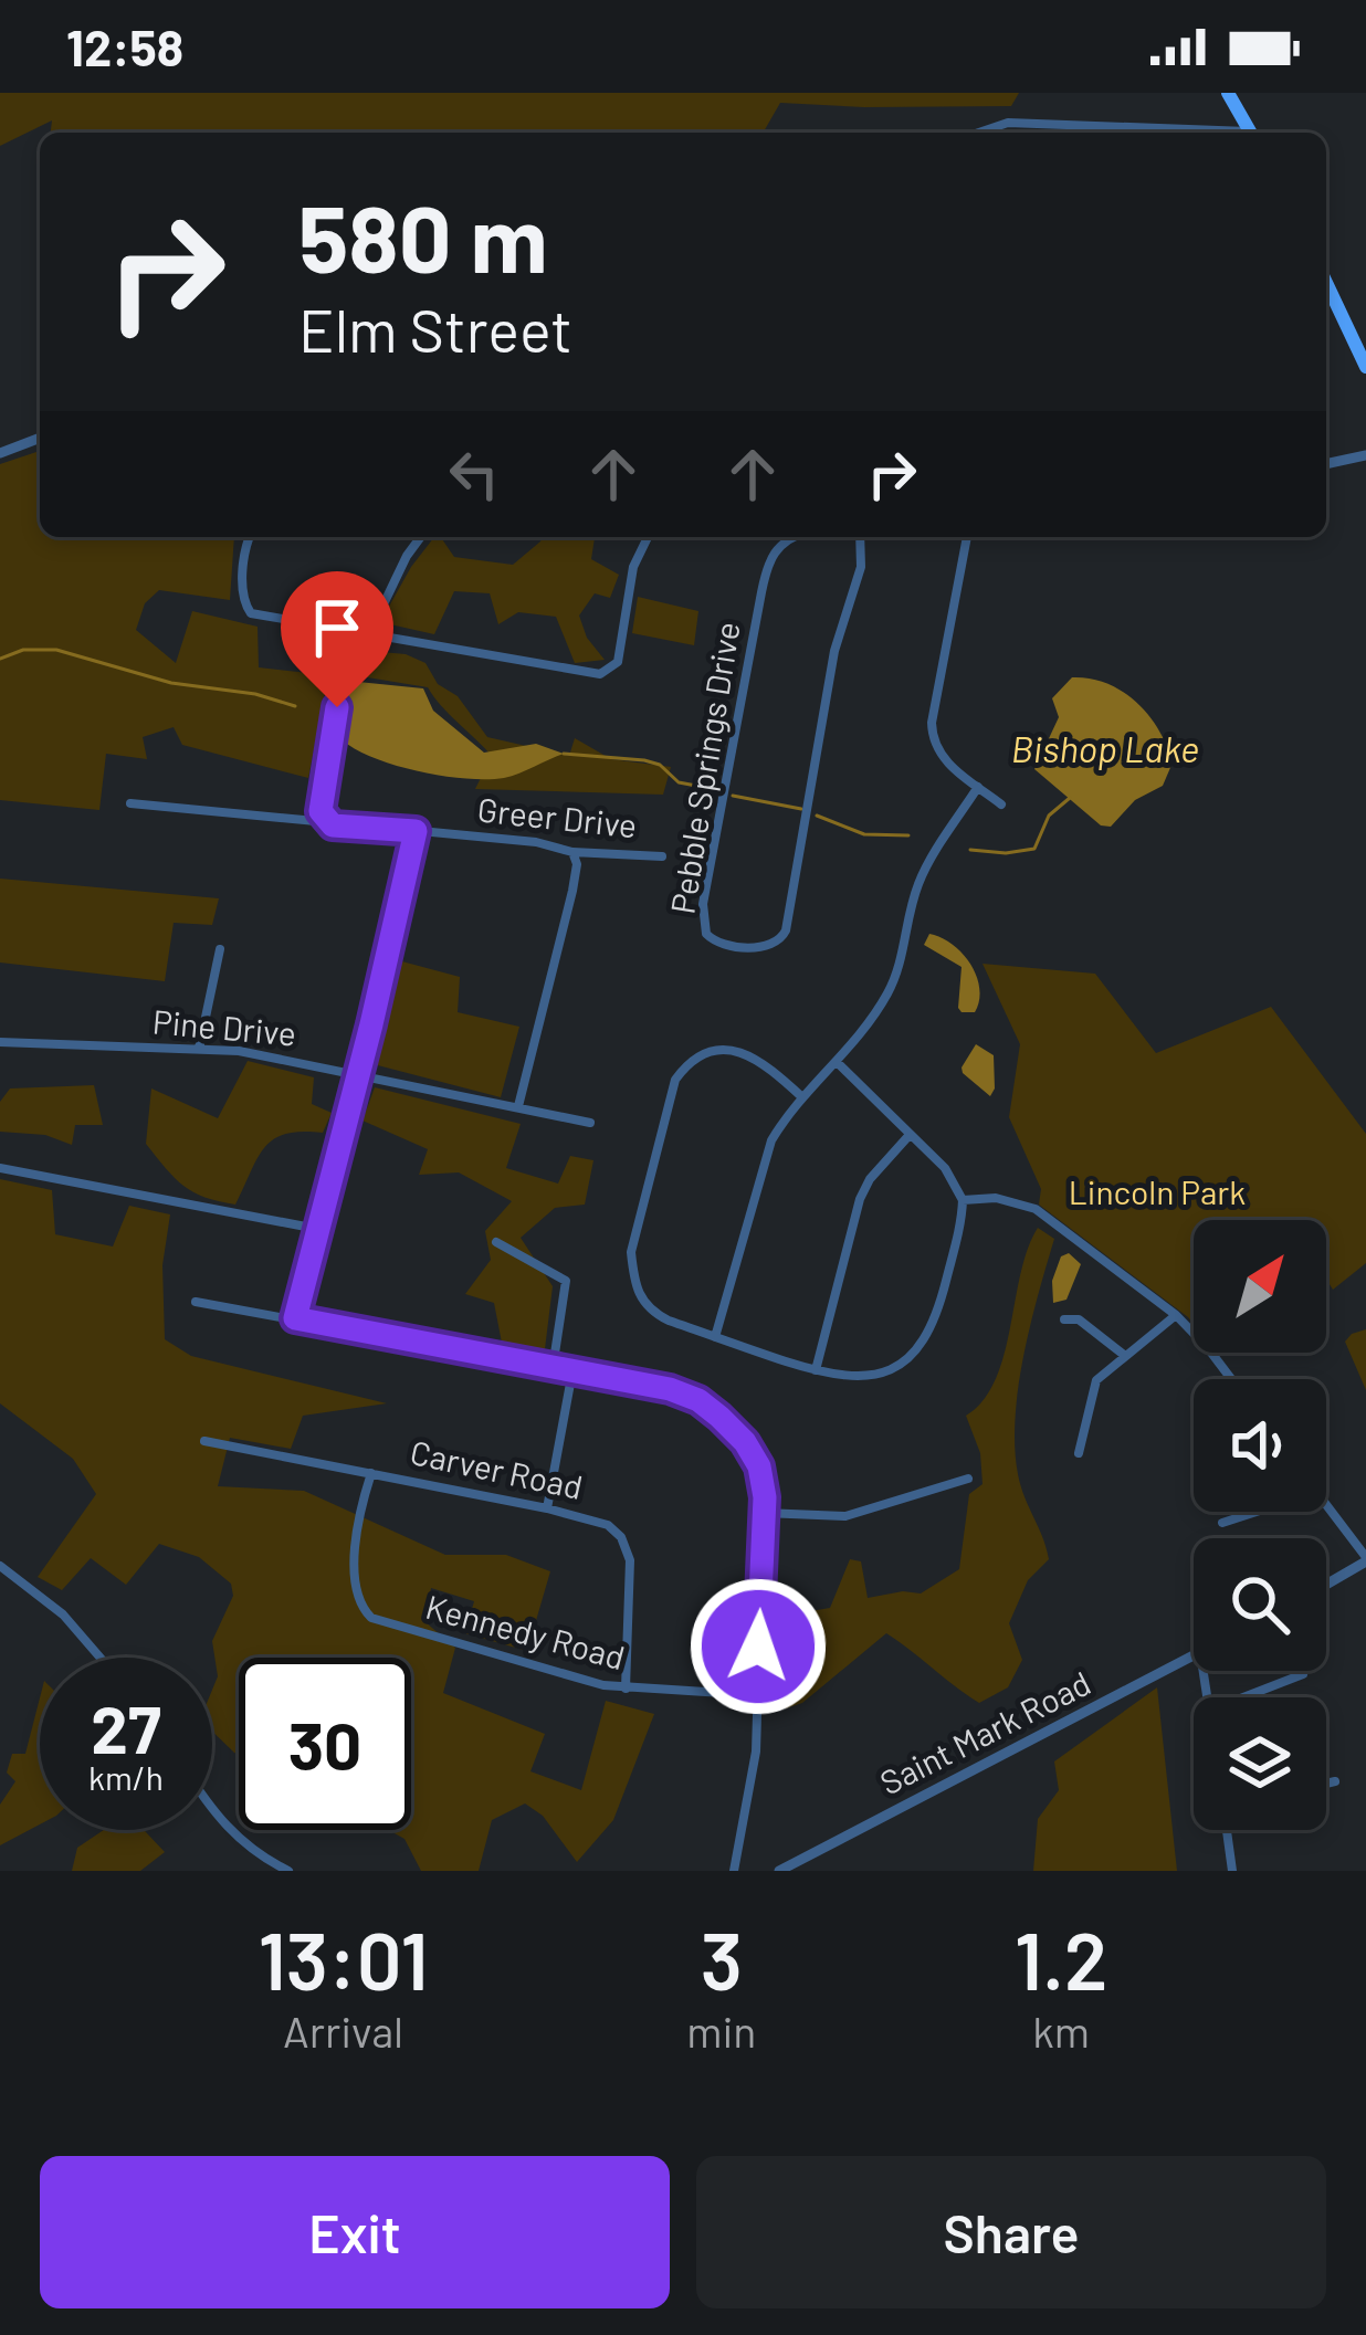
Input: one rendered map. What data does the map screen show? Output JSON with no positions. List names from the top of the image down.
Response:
{
  "streets": {
    "street": [
      "Pebble Springs Drive",
      "Greer Drive",
      "Pine Drive",
      "Carver Road",
      "Kennedy Road",
      "Saint Mark Road"
    ]
  },
  "crossings": [
    ["Carver Road", "Kennedy Road"]
  ],
  "water": ["Bishop Lake"],
  "parks": ["Lincoln Park"],
  "north": "top right",
  "page": {
    "status": "12:58",
    "turn": ["580 m", "Elm Street"],
    "speed": "27 km/h",
    "limit": "30",
    "eta": [
      "13:01",
      "Arrival",
      "3",
      "min",
      "1.2",
      "km"
    ],
    "buttons": ["Exit", "Share"]
  }
}
